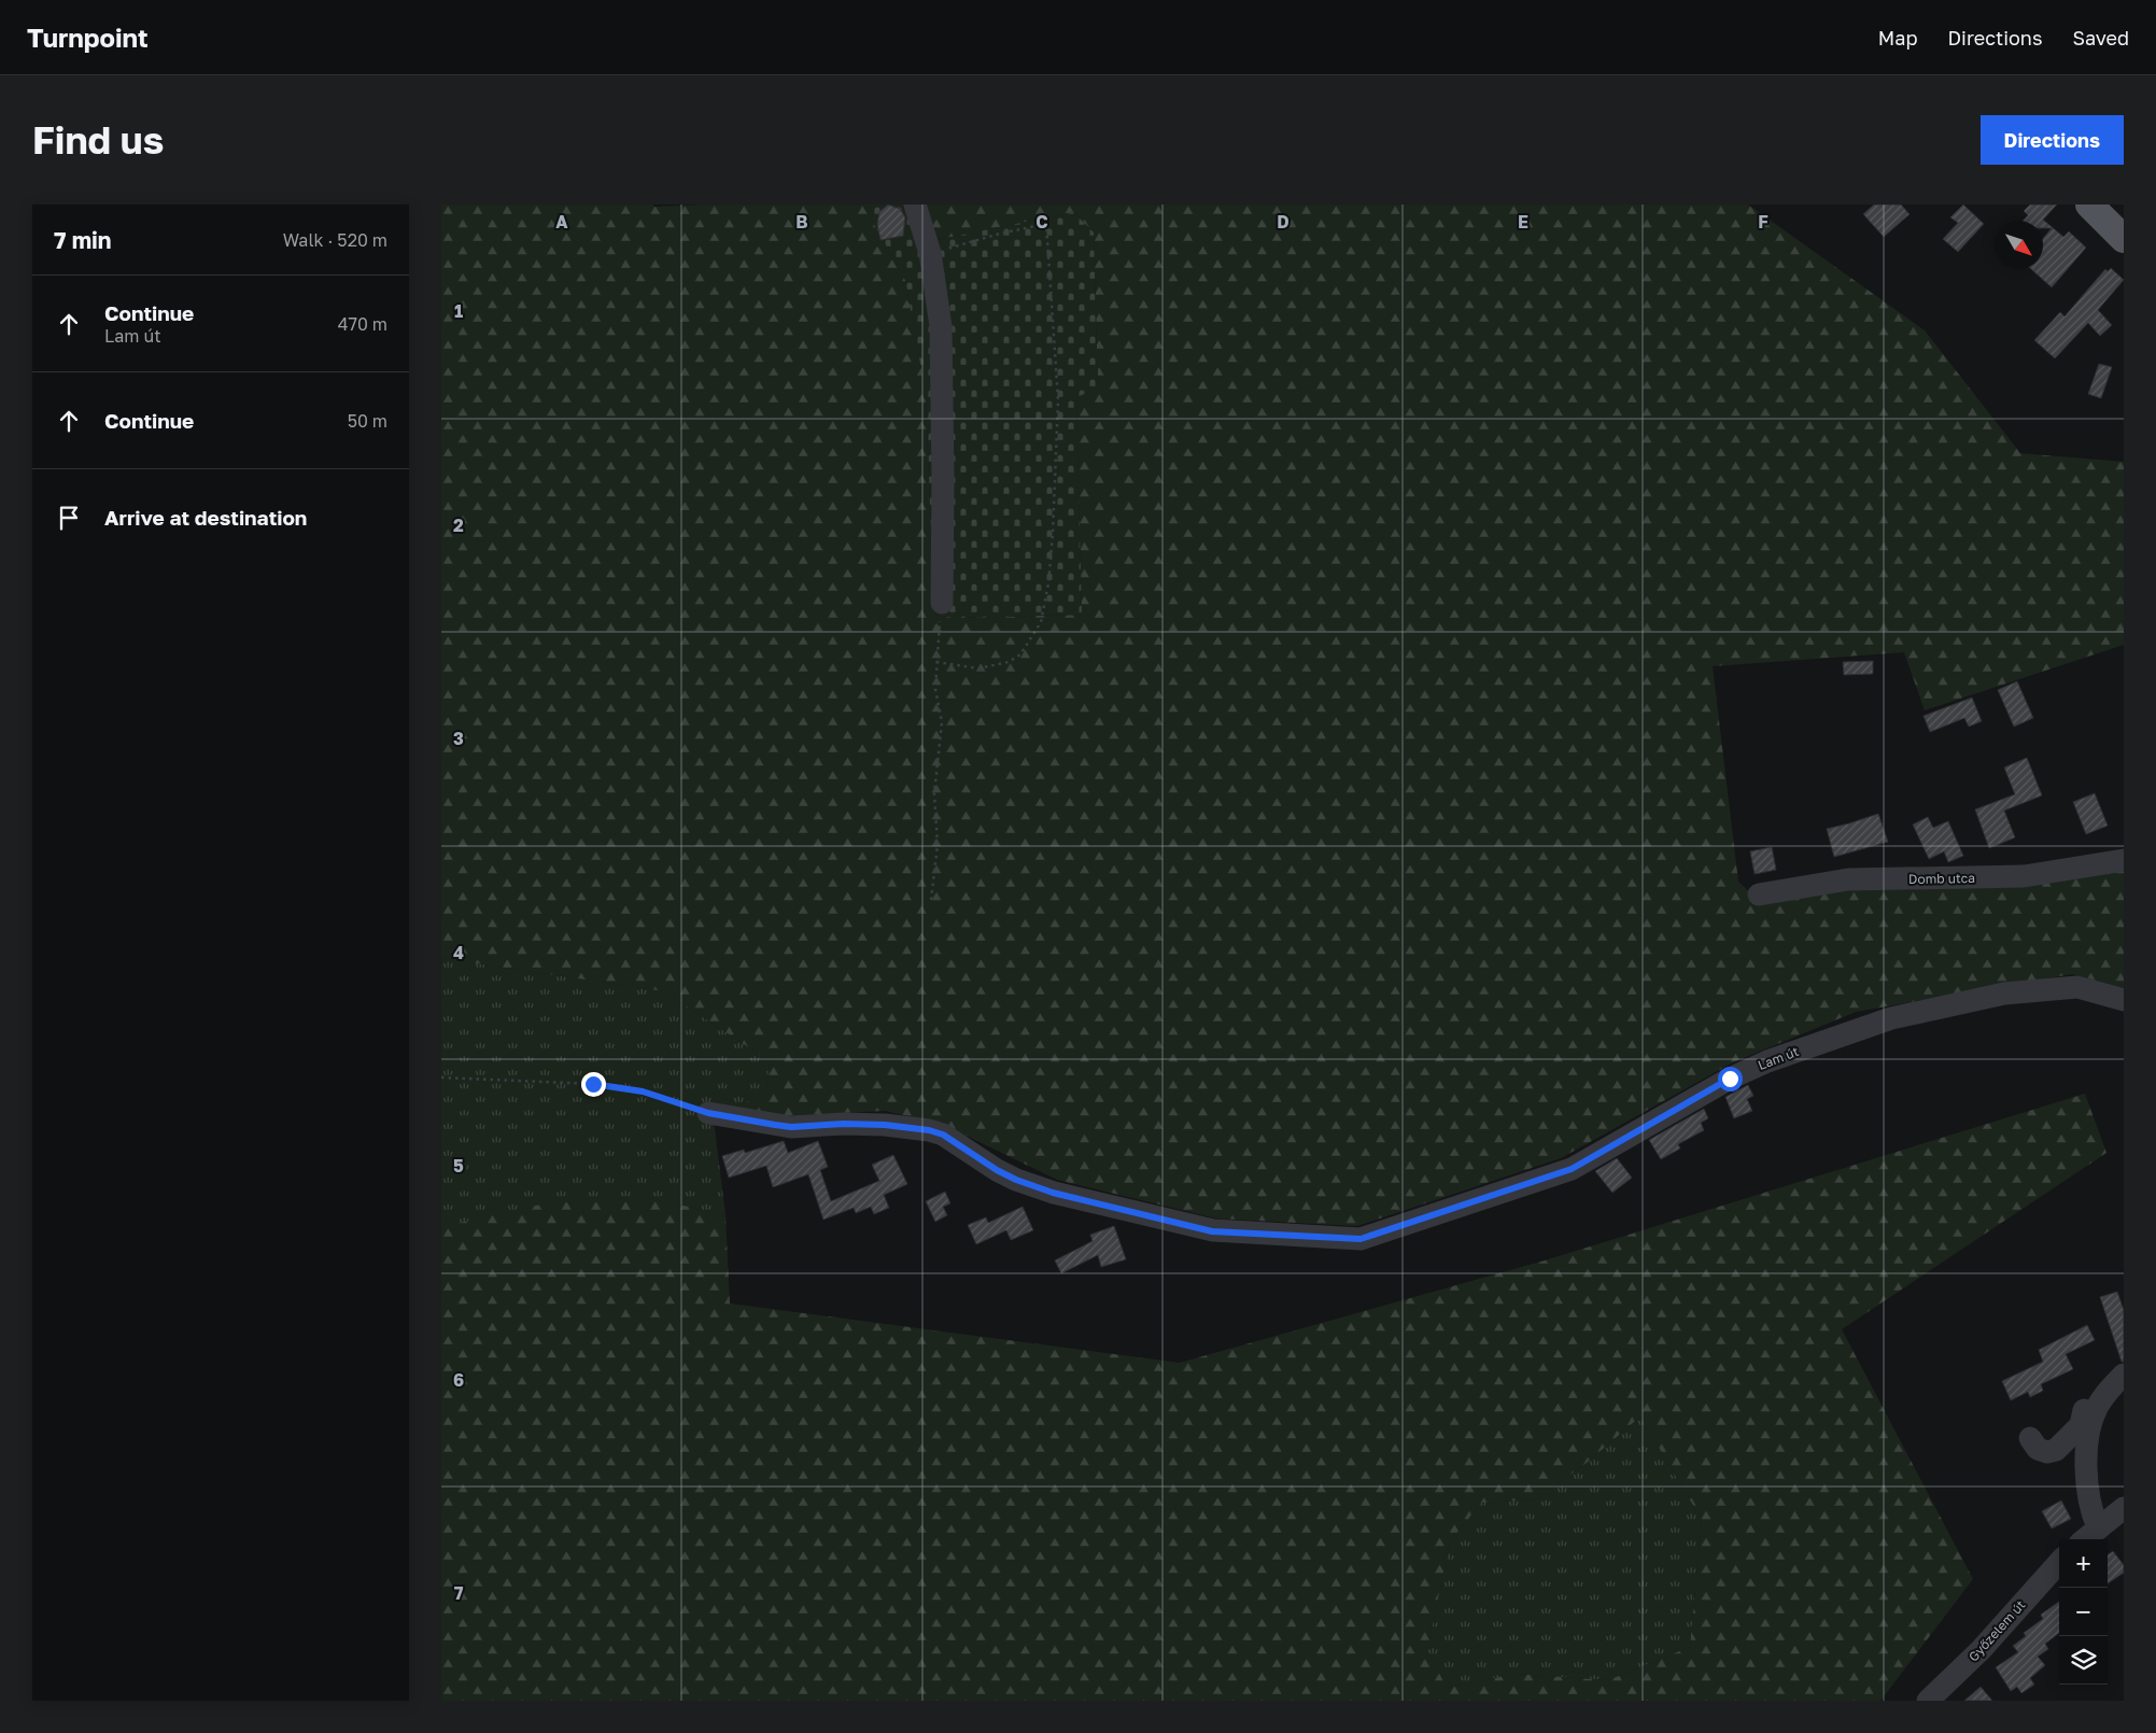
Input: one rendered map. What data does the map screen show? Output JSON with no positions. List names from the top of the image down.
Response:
{
  "streets": {
    "street": ["Domb utca", "Lam út", "Győzelem út"]
  },
  "north": "bottom right",
  "page": {
    "header": "Turnpoint",
    "nav": ["Map", "Directions", "Saved"],
    "buttons": "Directions",
    "title": "Find us",
    "heading": ["7 min", "Walk · 520 m"],
    "list": [
      ["Continue", "Lam út", "470 m"],
      ["Continue", "50 m"],
      "Arrive at destination"
    ],
    "map_buttons": ["+", "−"]
  },
  "grid": {
    "columns": [
      "A",
      "B",
      "C",
      "D",
      "E",
      "F"
    ],
    "rows": [
      "1",
      "2",
      "3",
      "4",
      "5",
      "6",
      "7"
    ]
  }
}
